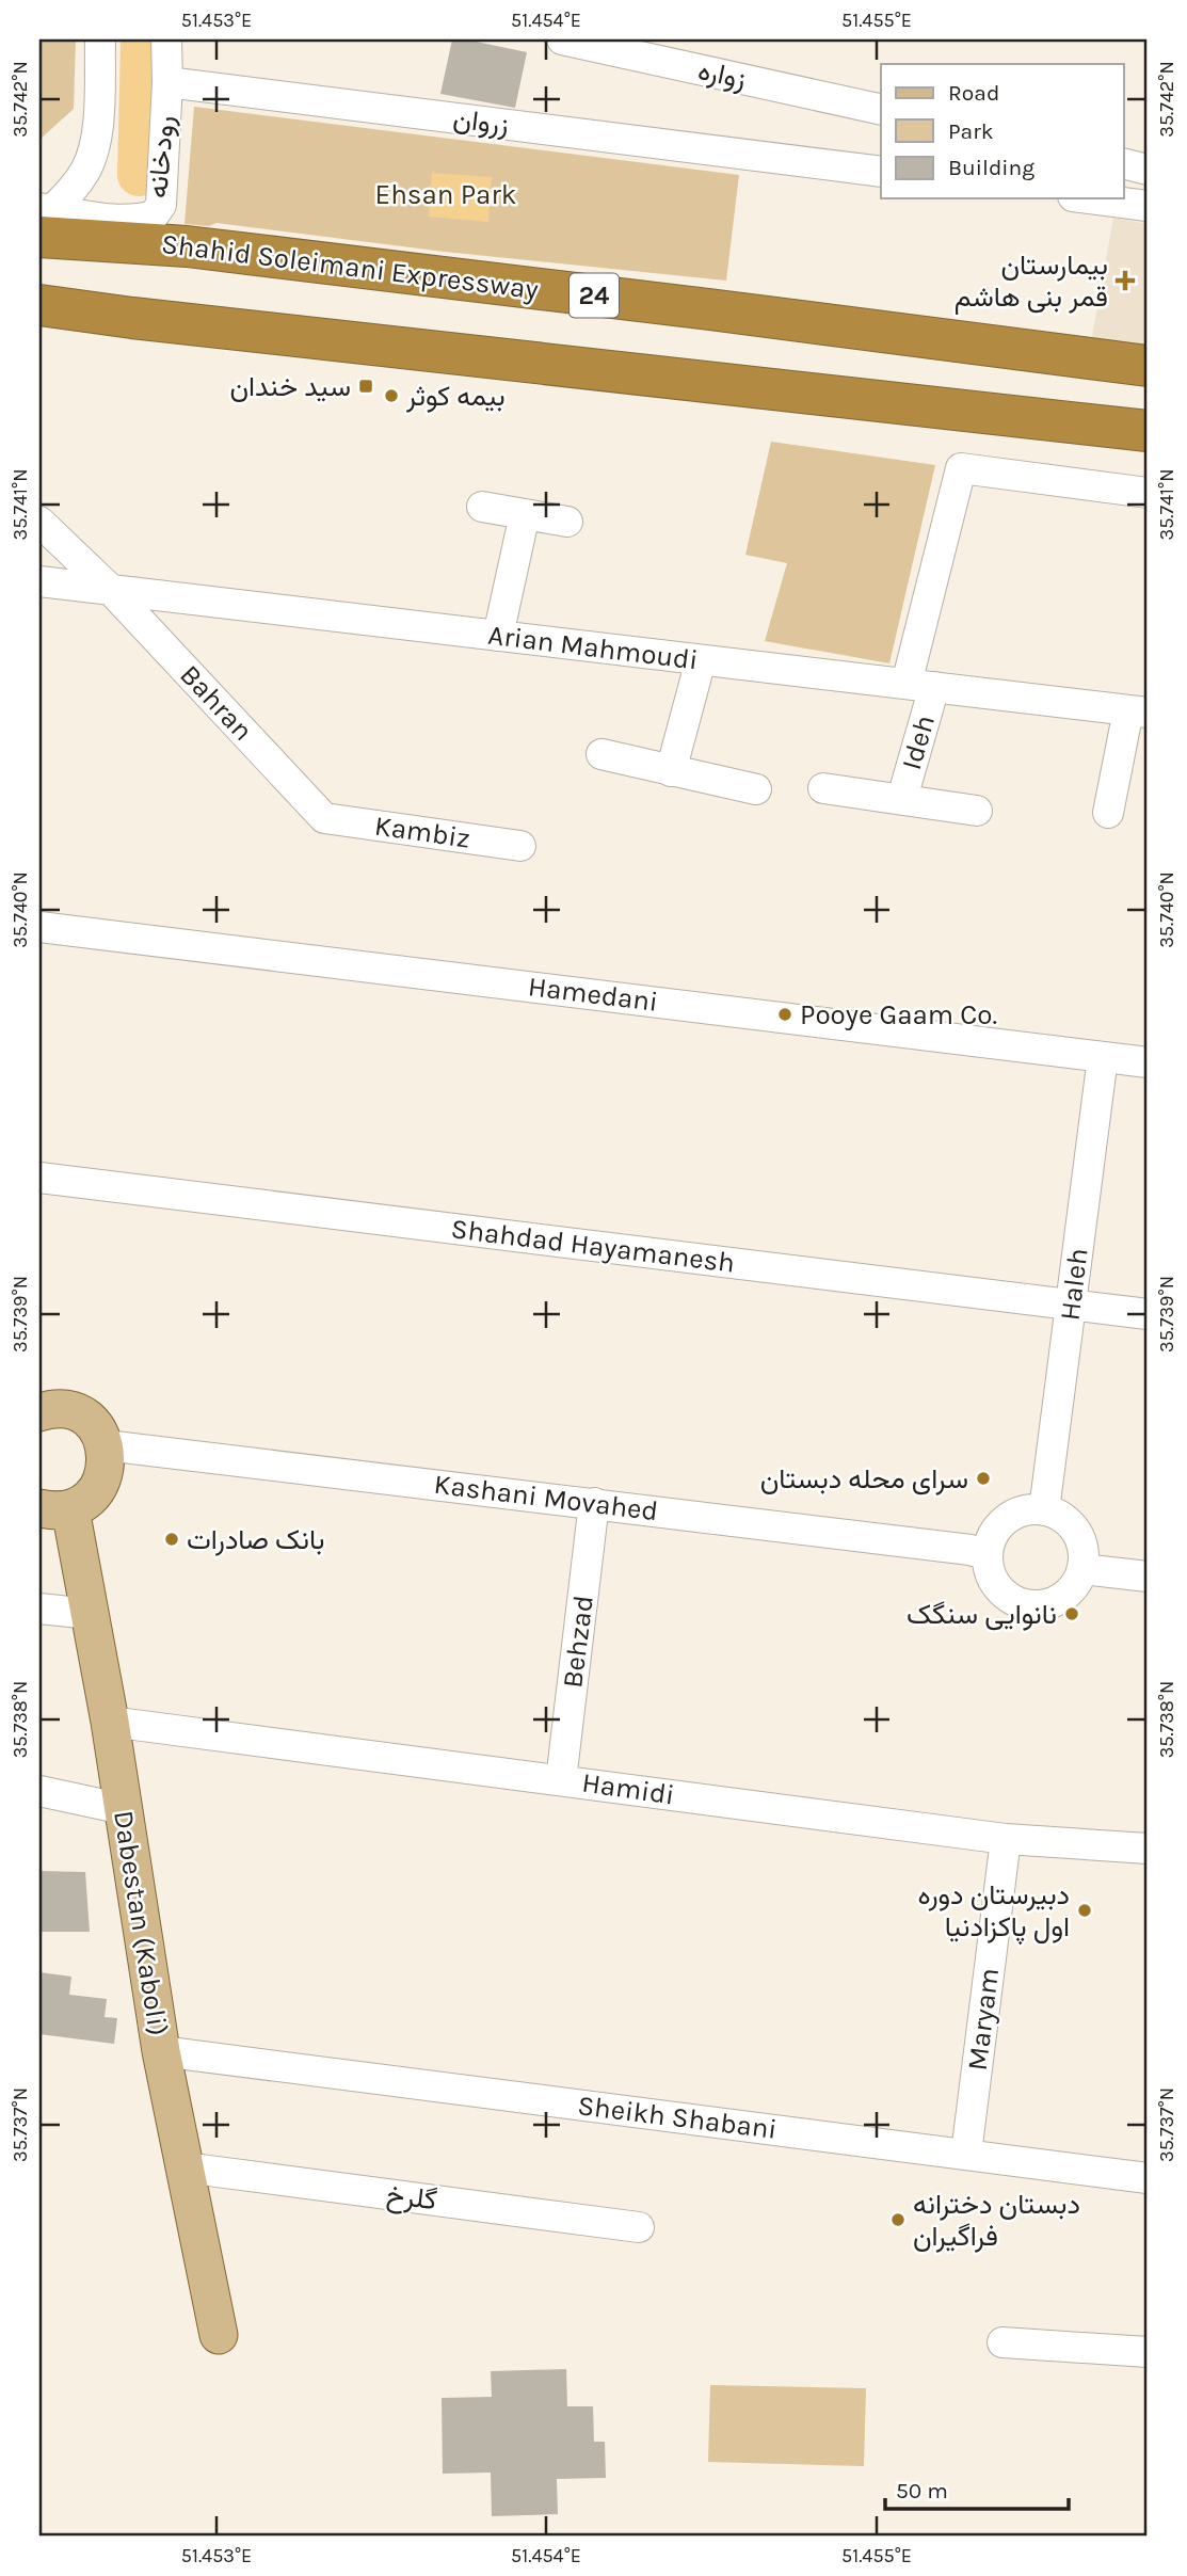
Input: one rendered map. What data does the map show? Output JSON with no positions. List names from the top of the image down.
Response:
{
  "streets": {
    "highway": ["Shahid Soleimani Expressway", "24"],
    "main road": ["Dabestan (Kaboli)"],
    "street": [
      "زواره",
      "زروان",
      "رودخانه",
      "Arian Mahmoudi",
      "Bahran",
      "Ideh",
      "Kambiz",
      "Hamedani",
      "Shahdad Hayamanesh",
      "Haleh",
      "Kashani Movahed",
      "Behzad",
      "Hamidi",
      "Maryam",
      "Sheikh Shabani",
      "گلرخ"
    ]
  },
  "crossings": [
    ["زروان", "رودخانه"],
    ["رودخانه", "Shahid Soleimani Expressway"],
    ["Arian Mahmoudi", "Bahran"],
    ["Arian Mahmoudi", "Ideh"],
    ["Bahran", "Kambiz"],
    ["Hamedani", "Haleh"],
    ["Shahdad Hayamanesh", "Haleh"],
    ["Haleh", "Kashani Movahed"],
    ["Kashani Movahed", "Behzad"],
    ["Behzad", "Hamidi"],
    ["Hamidi", "Dabestan (Kaboli)"],
    ["Hamidi", "Maryam"],
    ["Dabestan (Kaboli)", "Sheikh Shabani"],
    ["Dabestan (Kaboli)", "گلرخ"],
    ["Maryam", "Sheikh Shabani"]
  ],
  "parks": ["Ehsan Park"],
  "places": {
    "health": ["بیمارستان قمر بنی هاشم"],
    "transit": ["سید خندان"],
    "other": [
      "بیمه کوثر",
      "Pooye Gaam Co.",
      "سرای محله دبستان",
      "بانک صادرات",
      "نانوایی سنگک",
      "دبیرستان دوره اول پاکزادنیا",
      "دبستان دخترانه فراگیران"
    ]
  },
  "legend": ["Road", "Park", "Building"],
  "scale_bar": "50 m",
  "coordinates": [
    "51.453°E",
    "51.454°E",
    "51.455°E",
    "35.742°N",
    "35.741°N",
    "35.740°N",
    "35.739°N",
    "35.738°N",
    "35.737°N"
  ]
}
